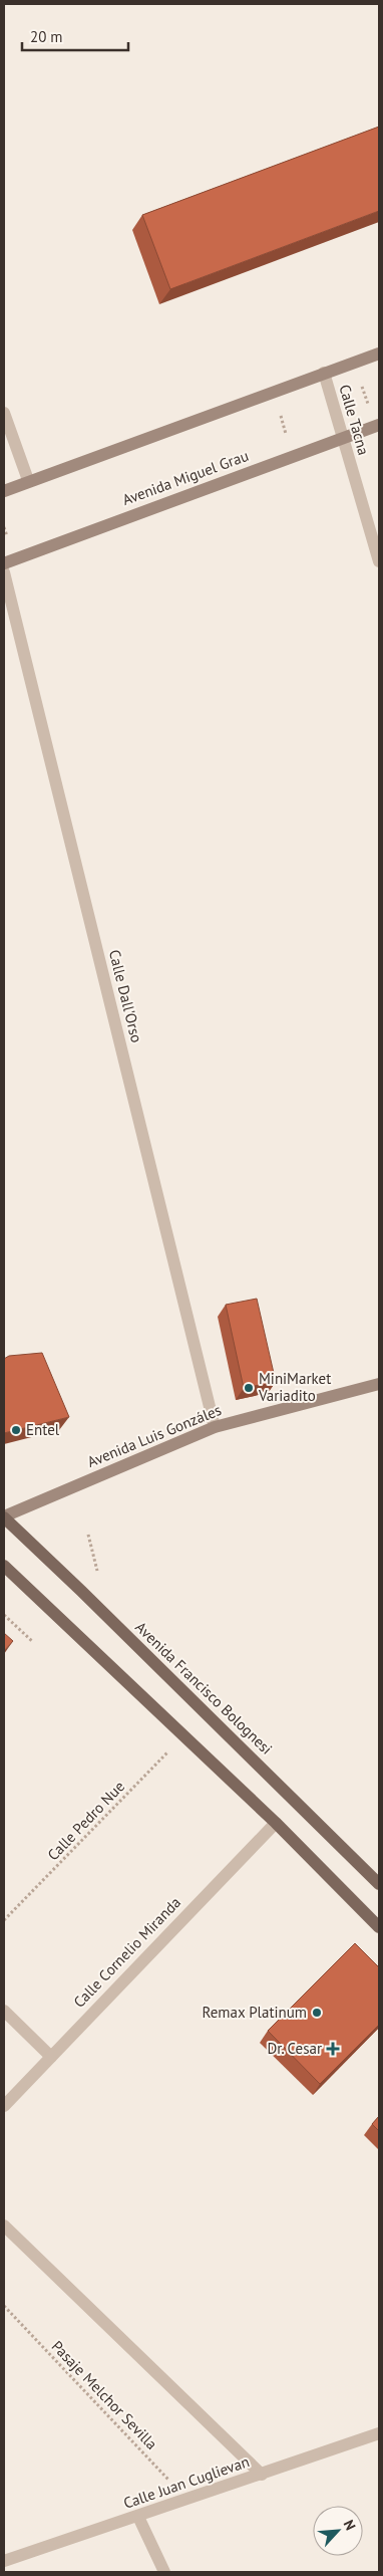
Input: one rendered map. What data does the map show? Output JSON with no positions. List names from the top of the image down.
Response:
{
  "streets": {
    "main road": ["Avenida Miguel Grau", "Avenida Luis Gonzáles", "Avenida Francisco Bolognesi"],
    "street": [
      "Calle Tacna",
      "Calle Dall'Orso",
      "Calle Cornelio Miranda",
      "Calle Juan Cuglievan"
    ],
    "path": ["Calle Pedro Nue", "Pasaje Melchor Sevilla"]
  },
  "crossings": [
    ["Calle Tacna", "Avenida Miguel Grau"],
    ["Calle Dall'Orso", "Avenida Luis Gonzáles"],
    ["Avenida Luis Gonzáles", "Avenida Francisco Bolognesi"],
    ["Pasaje Melchor Sevilla", "Calle Juan Cuglievan"]
  ],
  "places": {
    "other": ["MiniMarket Variadito", "Entel", "Remax Platinum"],
    "health": ["Dr. Cesar"]
  },
  "scale_bar": "20 m",
  "north": "top right"
}
